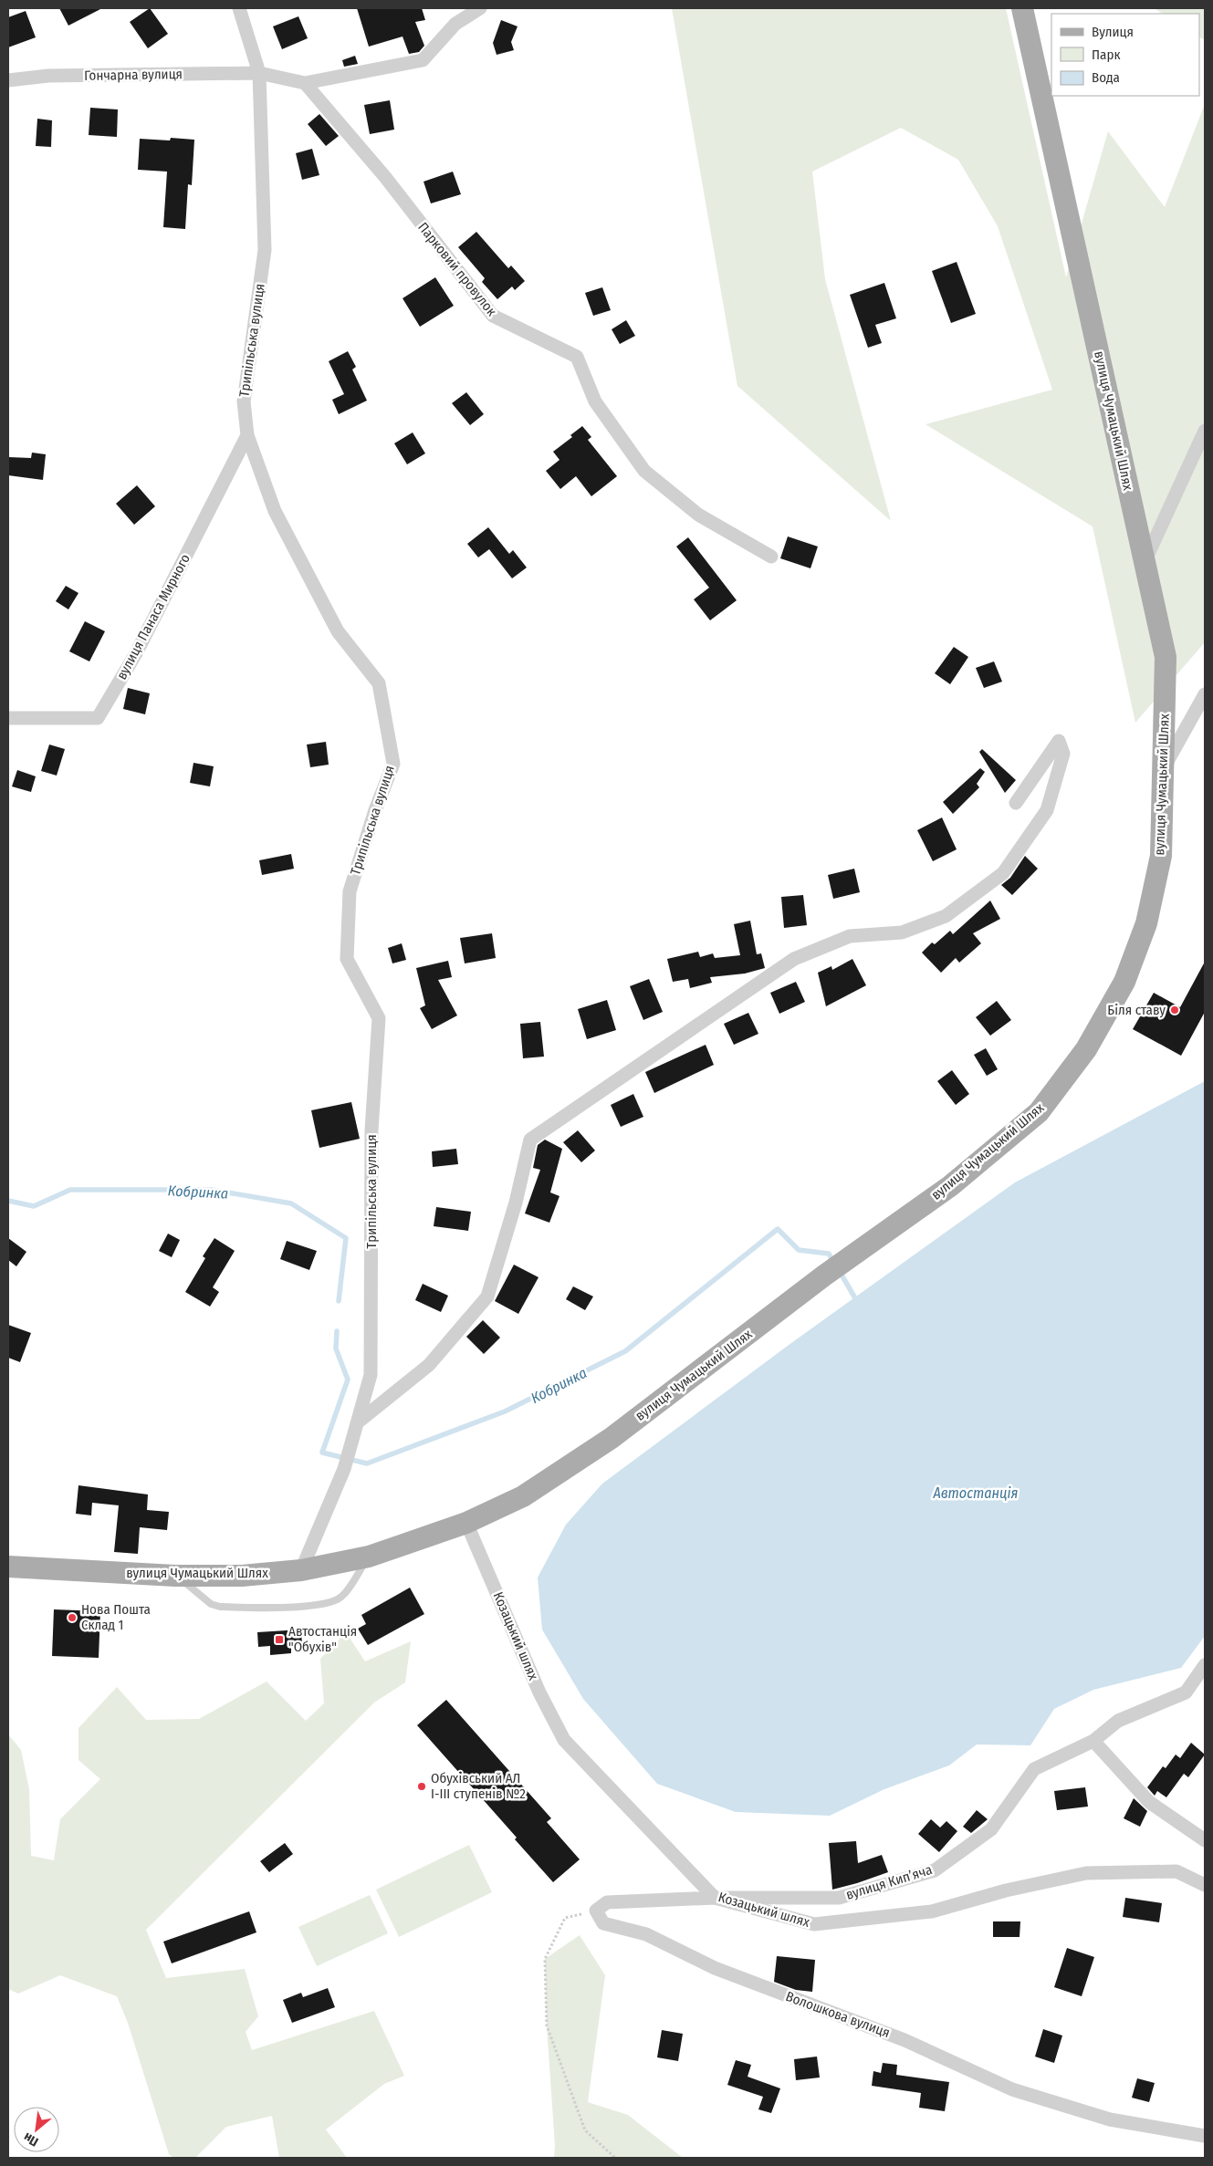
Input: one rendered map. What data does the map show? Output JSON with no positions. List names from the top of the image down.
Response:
{
  "streets": {
    "main road": ["вулиця Чумацький Шлях"],
    "street": [
      "Гончарна вулиця",
      "Парковий провулок",
      "Трипільська вулиця",
      "вулиця Панаса Мирного",
      "Козацький шлях",
      "вулиця Кипʼяча",
      "Волошкова вулиця"
    ]
  },
  "crossings": [
    ["Гончарна вулиця", "Парковий провулок"],
    ["Гончарна вулиця", "Трипільська вулиця"],
    ["Трипільська вулиця", "вулиця Чумацький Шлях"],
    ["Трипільська вулиця", "вулиця Панаса Мирного"],
    ["вулиця Чумацький Шлях", "Козацький шлях"],
    ["Козацький шлях", "вулиця Кипʼяча"]
  ],
  "water": ["Кобринка", "Автостанція"],
  "places": {
    "other": ["Біля ставу", "Нова Пошта Склад 1", "Обухівський АЛ І-ІІІ ступенів №2"],
    "transit": ["Автостанція \"Обухів\""]
  },
  "legend": ["Вулиця", "Парк", "Вода"],
  "north": "bottom left"
}
